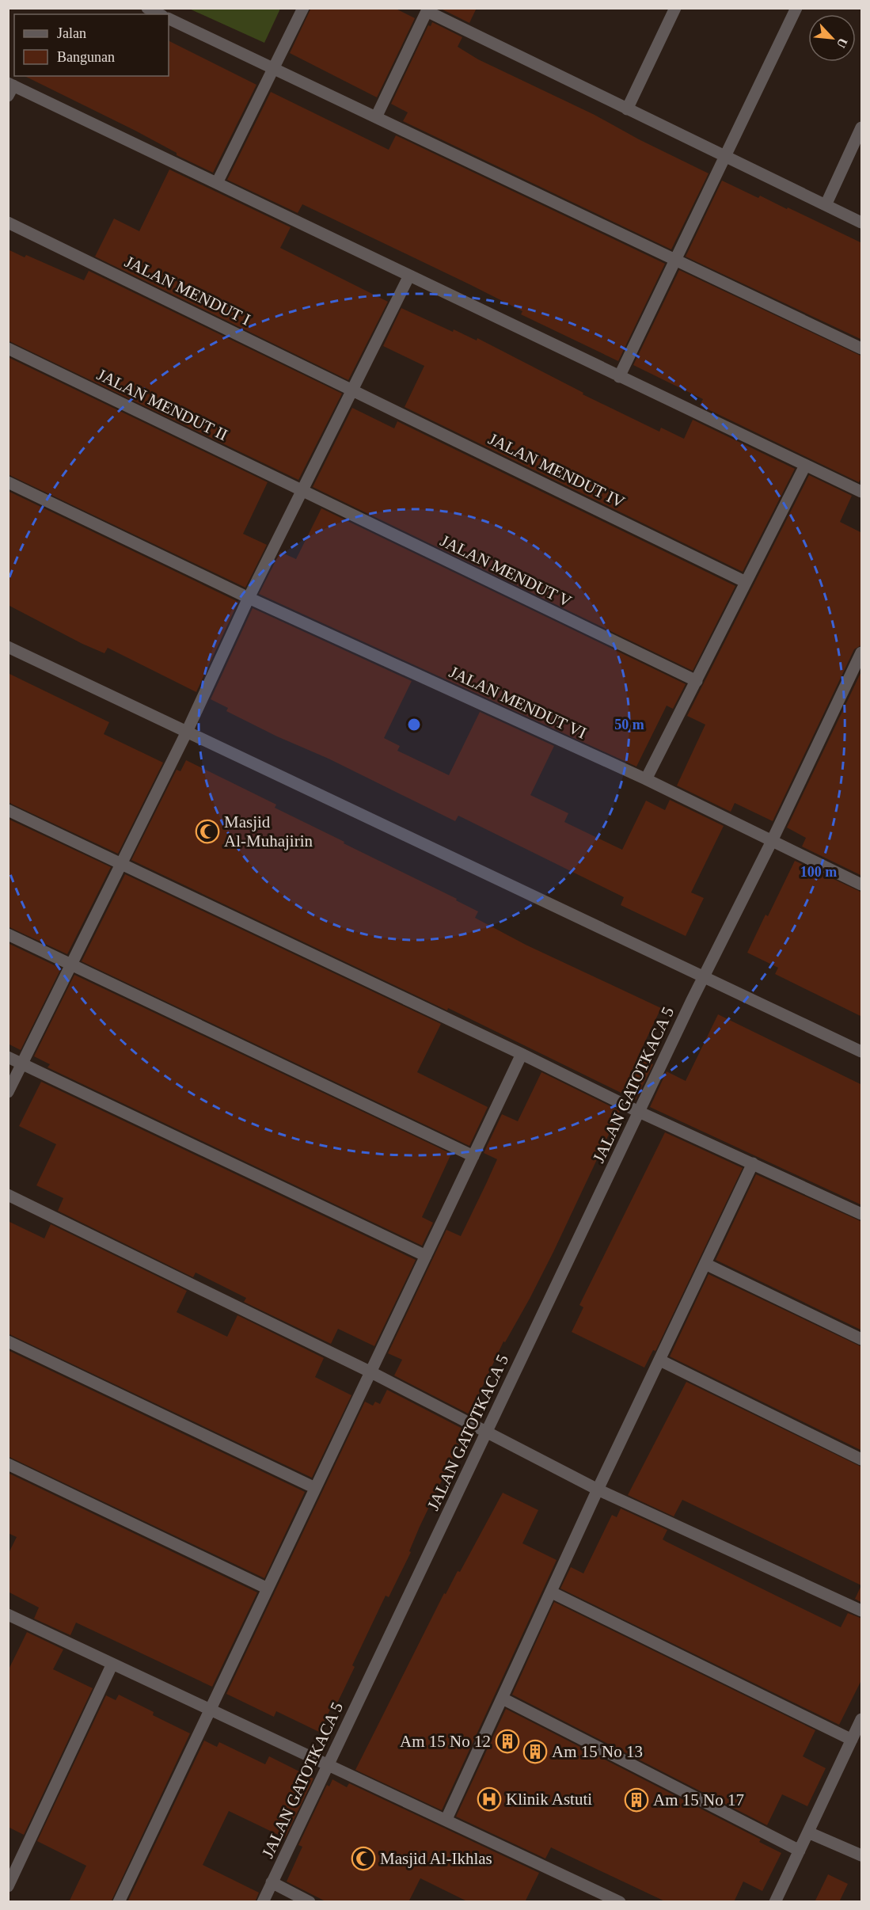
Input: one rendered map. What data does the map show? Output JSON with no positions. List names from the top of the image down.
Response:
{
  "streets": {
    "street": [
      "JALAN MENDUT I",
      "JALAN MENDUT II",
      "JALAN MENDUT IV",
      "JALAN MENDUT V",
      "JALAN MENDUT VI",
      "JALAN GATOTKACA 5"
    ]
  },
  "crossings": [
    ["JALAN MENDUT I", "JALAN MENDUT IV"],
    ["JALAN MENDUT II", "JALAN MENDUT V"],
    ["JALAN MENDUT VI", "JALAN GATOTKACA 5"]
  ],
  "places": {
    "mosque": ["Masjid Al-Muhajirin", "Masjid Al-Ikhlas"],
    "building": ["Am 15 No 12", "Am 15 No 13", "Am 15 No 17"],
    "hospital": ["Klinik Astuti"]
  },
  "legend": ["Jalan", "Bangunan"],
  "north": "bottom right",
  "rings": ["50 m", "100 m"]
}
